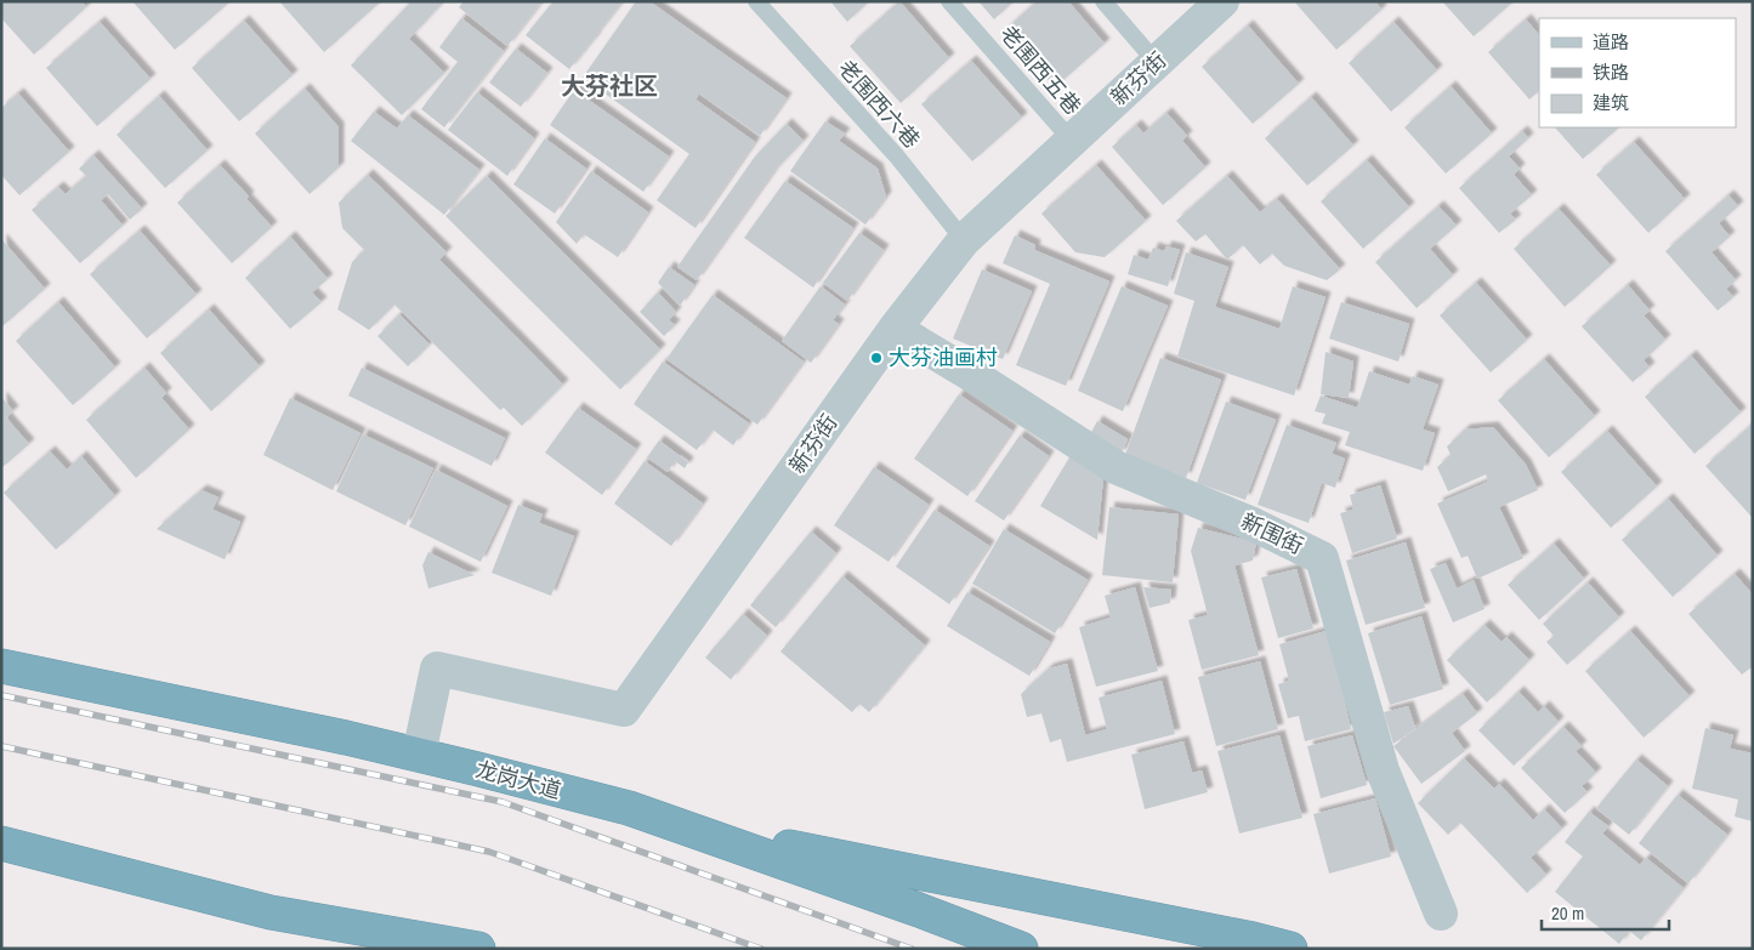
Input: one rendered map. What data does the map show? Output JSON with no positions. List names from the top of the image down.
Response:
{
  "streets": {
    "highway": ["龙岗大道"],
    "street": ["新芬街", "新围街"],
    "lane": ["老围西五巷", "老围西六巷"]
  },
  "crossings": [
    ["老围西五巷", "新芬街"],
    ["新芬街", "老围西六巷"],
    ["新芬街", "新围街"],
    ["新芬街", "龙岗大道"]
  ],
  "districts": ["大芬社区"],
  "places": ["大芬油画村"],
  "legend": ["道路", "铁路", "建筑"],
  "scale_bar": "20 m"
}
